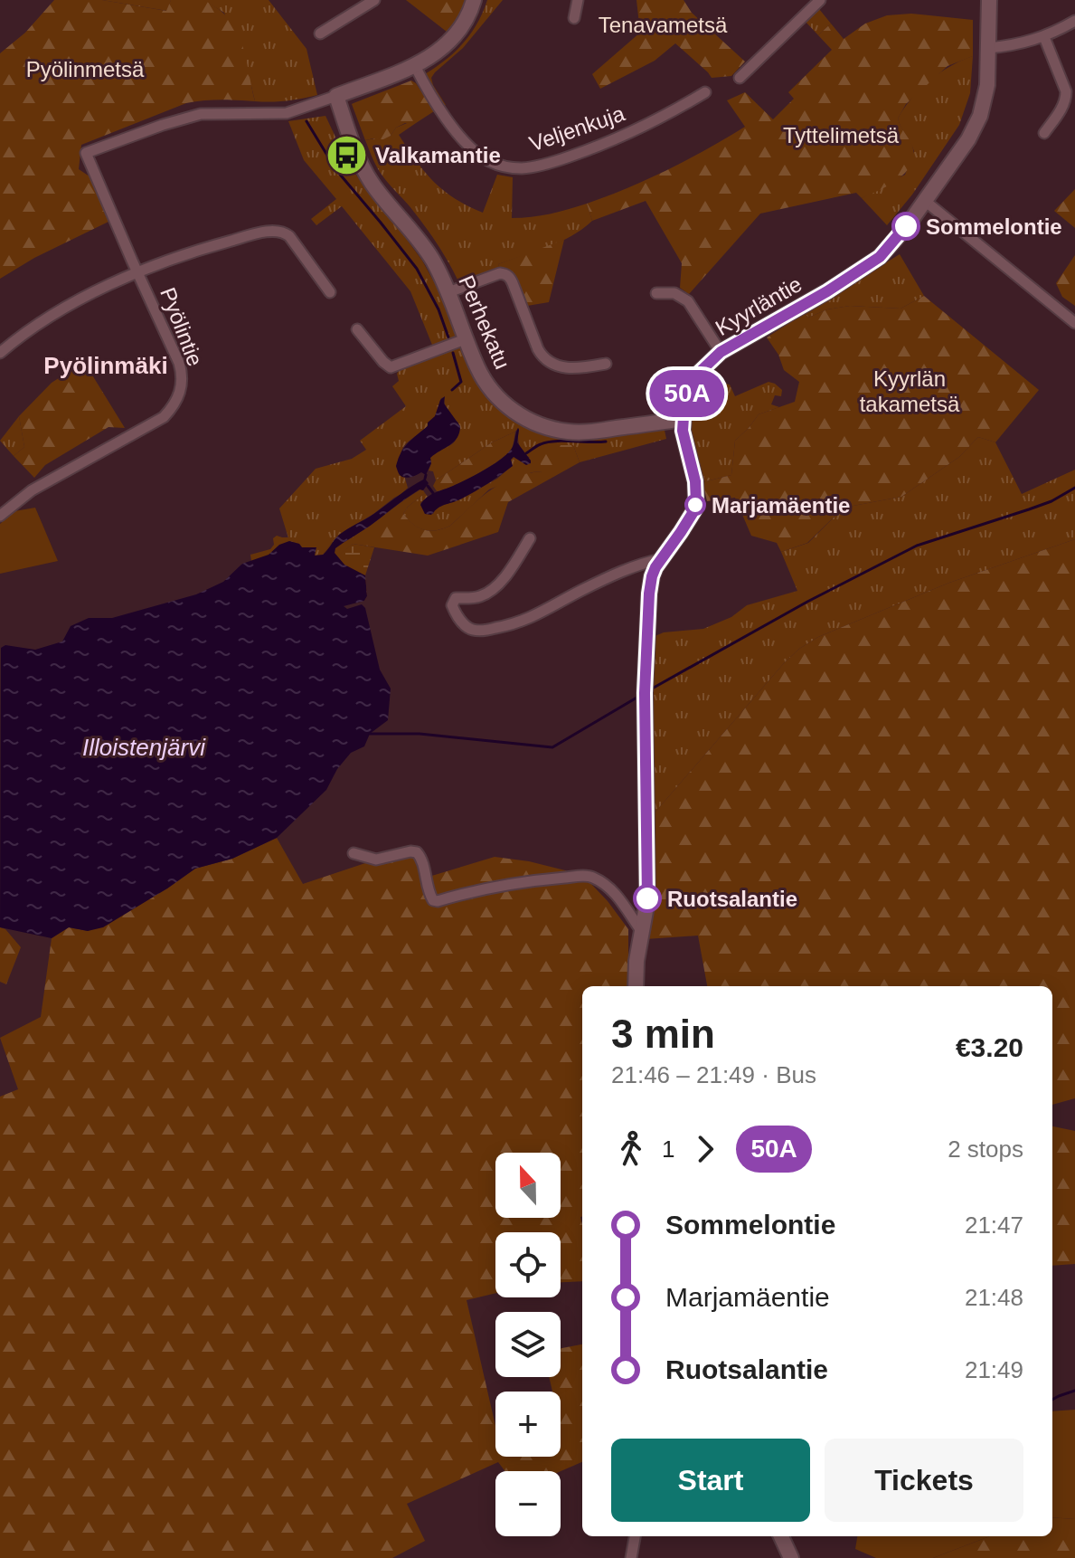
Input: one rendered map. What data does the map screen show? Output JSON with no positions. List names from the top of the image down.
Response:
{
  "streets": {
    "street": [
      "Veljenkuja",
      "Kyyrläntie",
      "Perhekatu",
      "Pyölintie"
    ]
  },
  "crossings": [
    ["Kyyrläntie", "Perhekatu"],
    ["Perhekatu", "Pyölintie"]
  ],
  "districts": ["Pyölinmäki"],
  "water": ["Illoistenjärvi"],
  "parks": [
    "Tenavametsä",
    "Pyölinmetsä",
    "Tyttelimetsä",
    "Kyyrlän takametsä"
  ],
  "places": {
    "bus stop": ["Valkamantie"],
    "other": ["Sommelontie", "Marjamäentie", "Ruotsalantie"]
  },
  "lines": ["bus line 50A"],
  "north": "top",
  "page": {
    "on_map": "50A",
    "heading": ["3 min", "21:46 – 21:49 · Bus", "€3.20"],
    "legs": ["1", "50A", "2 stops"],
    "map_buttons": ["+", "−"],
    "list": [
      {
        "name": "Sommelontie",
        "value": "21:47"
      },
      {
        "name": "Marjamäentie",
        "value": "21:48"
      },
      {
        "name": "Ruotsalantie",
        "value": "21:49"
      }
    ],
    "buttons": ["Start", "Tickets"]
  }
}
